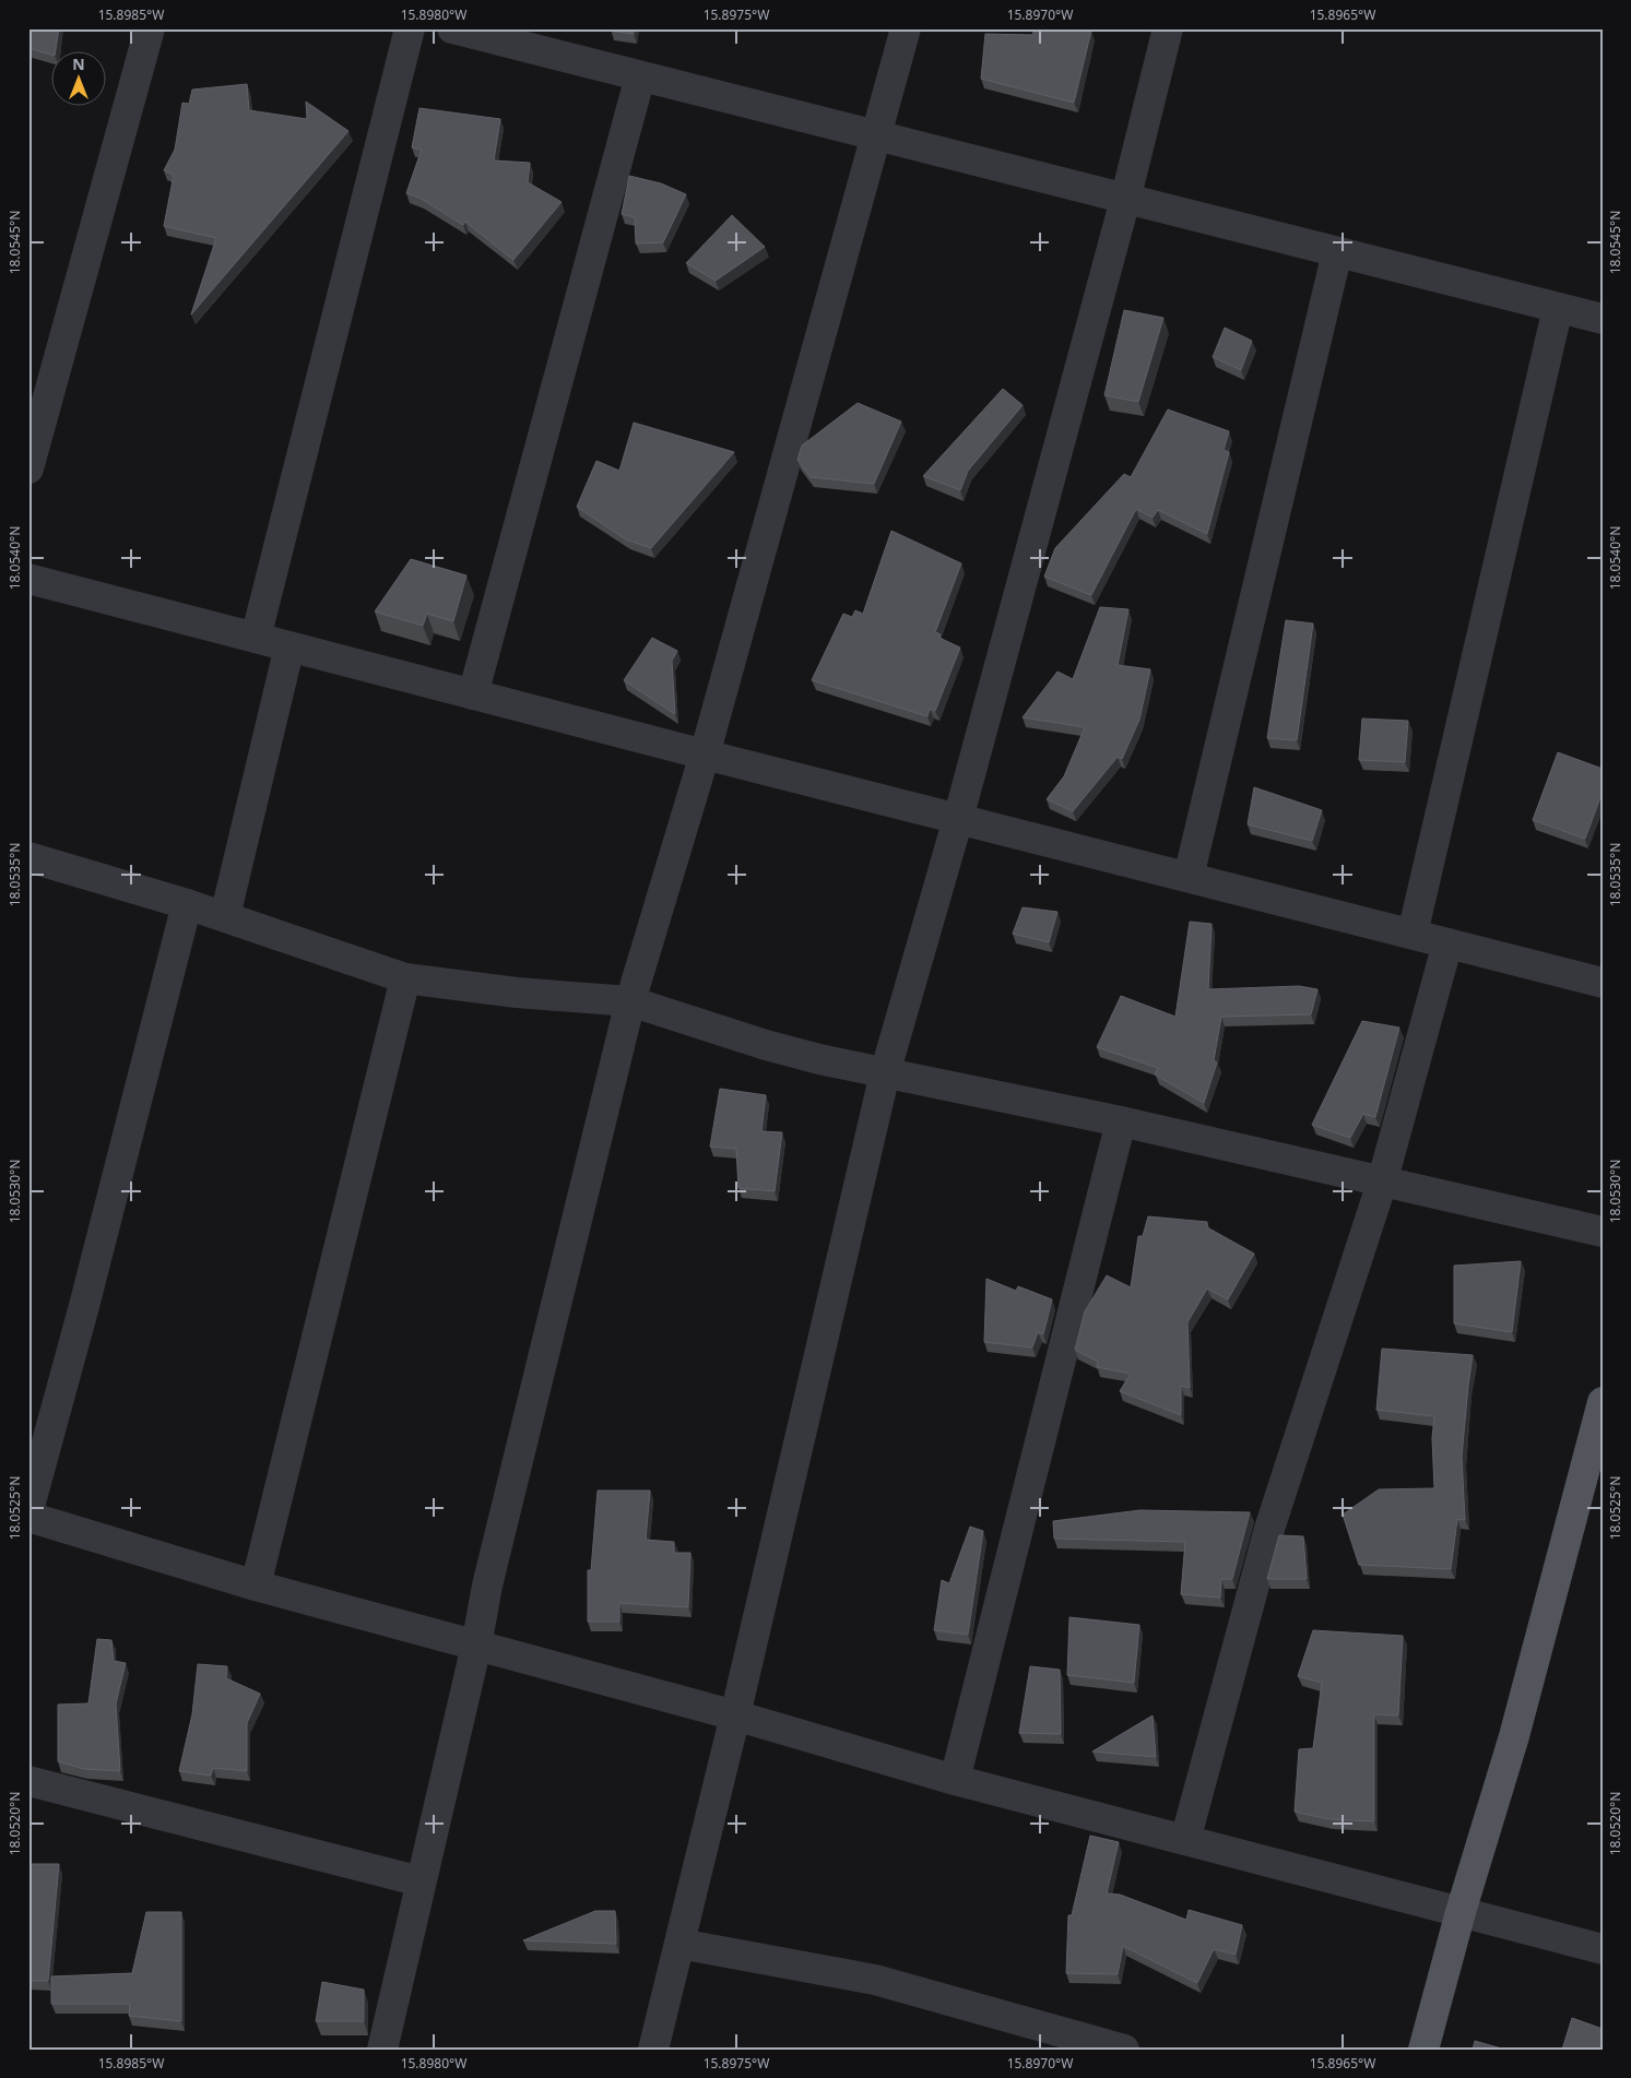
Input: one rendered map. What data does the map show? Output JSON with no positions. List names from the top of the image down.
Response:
{
  "north": "top",
  "coordinates": [
    "15.8985°W",
    "15.8980°W",
    "15.8975°W",
    "15.8970°W",
    "15.8965°W",
    "18.0545°N",
    "18.0540°N",
    "18.0535°N",
    "18.0530°N",
    "18.0525°N",
    "18.0520°N"
  ]
}
